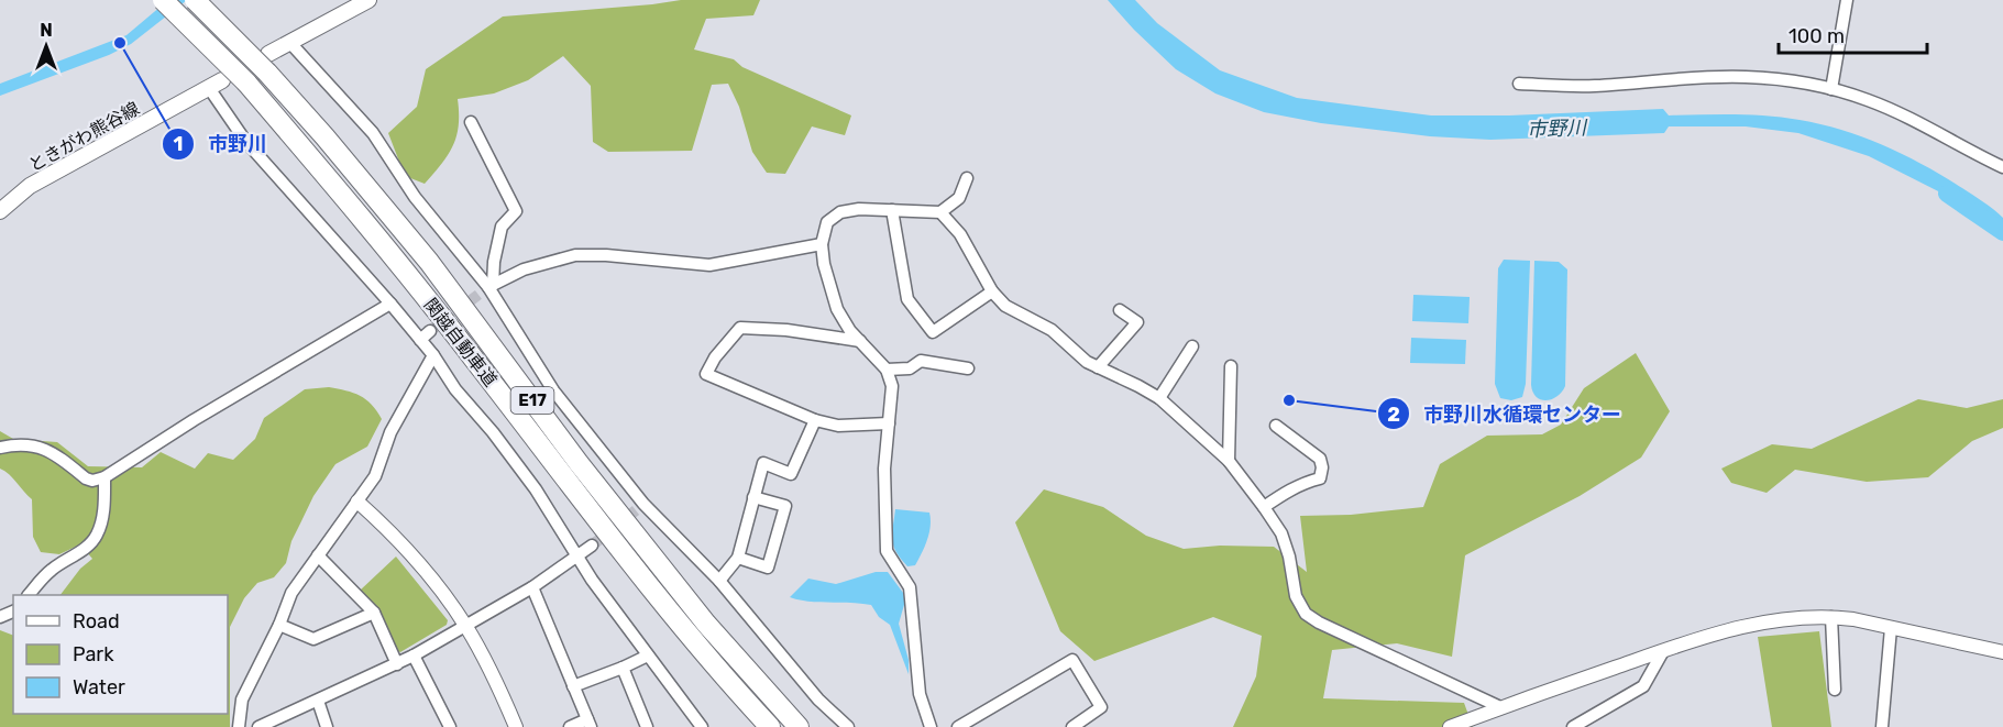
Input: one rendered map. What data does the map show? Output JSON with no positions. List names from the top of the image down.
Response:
{
  "streets": {
    "highway": ["関越自動車道", "E17"],
    "main road": ["ときがわ熊谷線"]
  },
  "water": ["市野川"],
  "places": ["市野川", "市野川水循環センター"],
  "legend": ["Road", "Park", "Water"],
  "scale_bar": "100 m",
  "north": "top"
}
